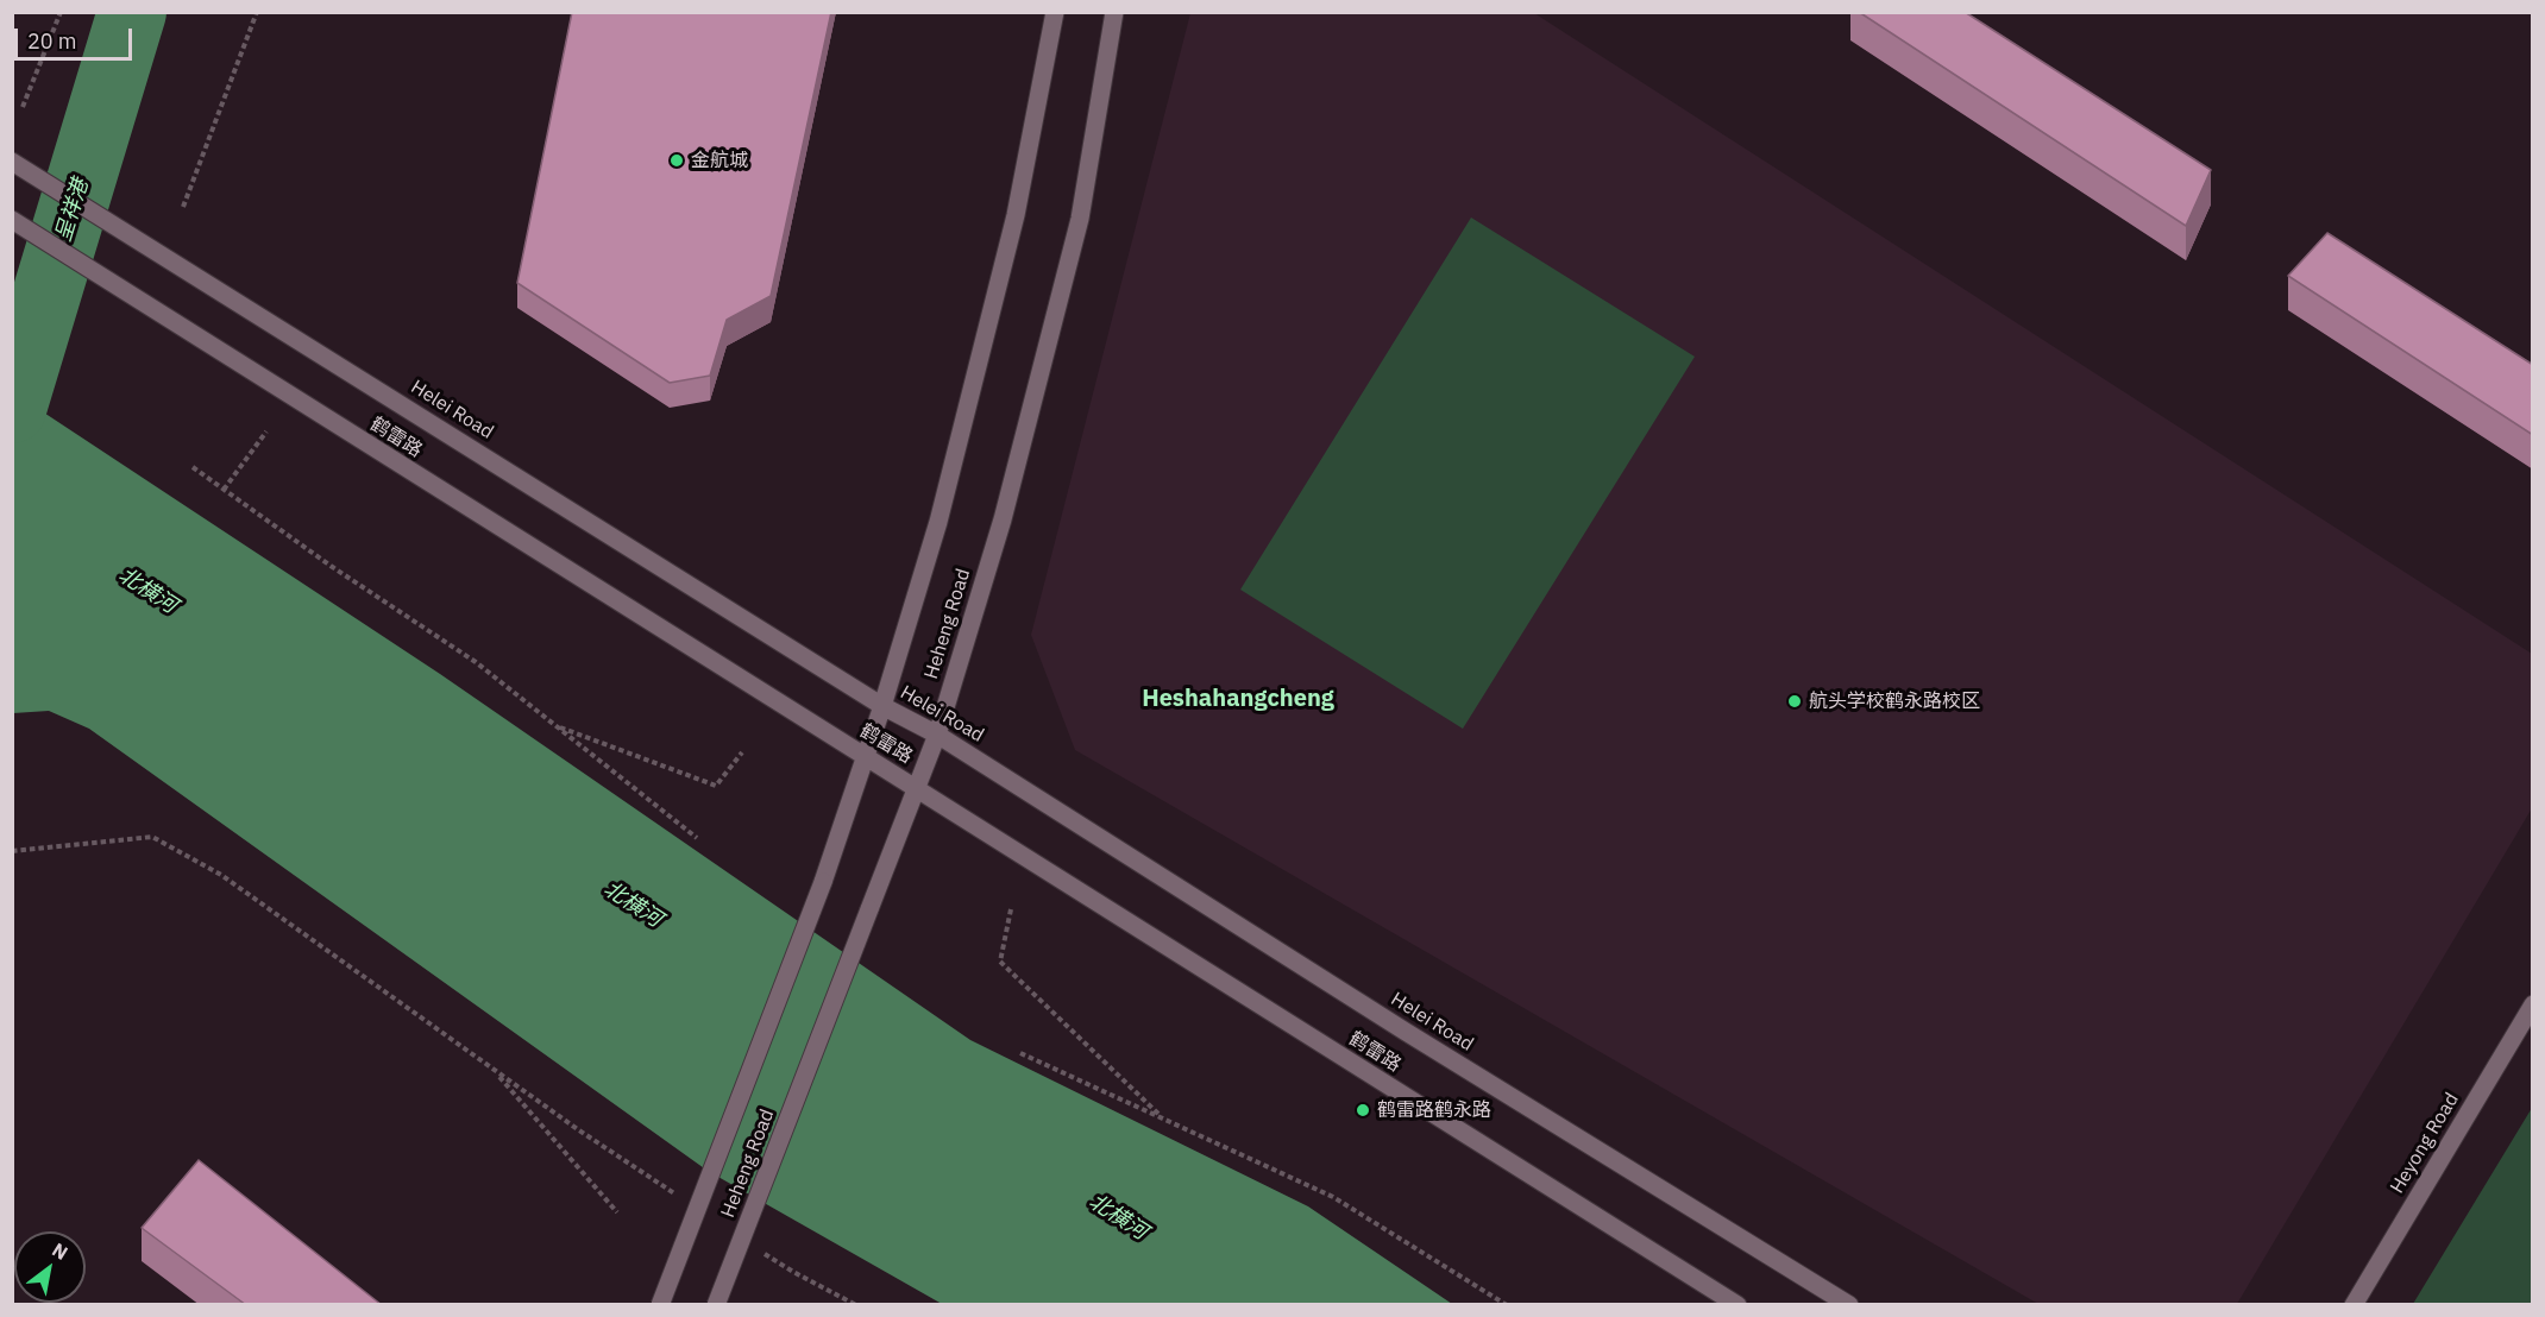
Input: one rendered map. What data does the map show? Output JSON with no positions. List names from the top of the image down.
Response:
{
  "streets": {
    "street": [
      "Helei Road",
      "鹤雷路",
      "Heheng Road",
      "Heyong Road"
    ]
  },
  "crossings": [
    ["Helei Road", "Heheng Road"],
    ["鹤雷路", "Heheng Road"]
  ],
  "districts": ["Heshahangcheng"],
  "water": ["呈祥港", "北横河"],
  "places": ["金航城", "航头学校鹤永路校区", "鹤雷路鹤永路"],
  "scale_bar": "20 m",
  "north": "top right"
}
